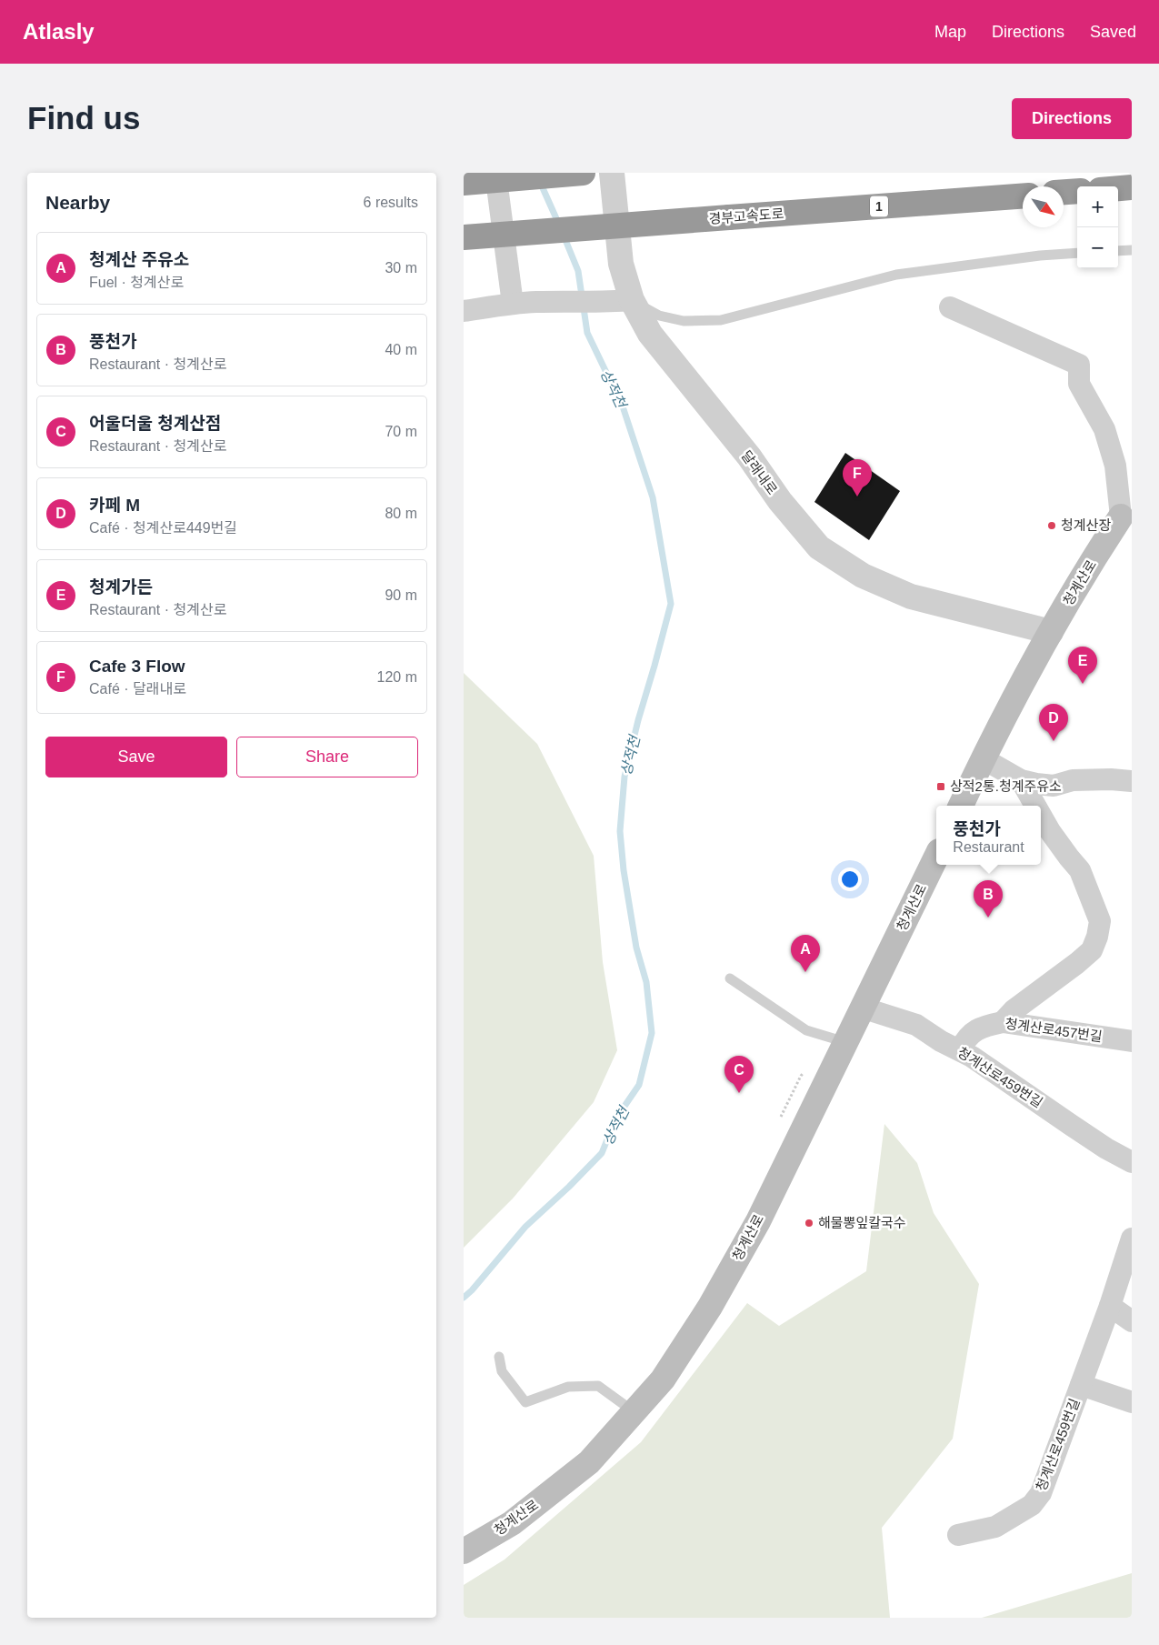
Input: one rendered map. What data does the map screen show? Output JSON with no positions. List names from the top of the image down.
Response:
{
  "streets": {
    "highway": ["1", "경부고속도로"],
    "main road": ["청계산로"],
    "street": ["달래내로", "청계산로457번길", "청계산로459번길"]
  },
  "crossings": [
    ["달래내로", "청계산로"],
    ["청계산로", "청계산로459번길"],
    ["청계산로457번길", "청계산로459번길"]
  ],
  "water": ["상적천"],
  "places": {
    "other": ["청계산장", "해물뽕잎칼국수"],
    "transit": ["상적2통.청계주유소"]
  },
  "north": "bottom right",
  "page": {
    "header": "Atlasly",
    "nav": ["Map", "Directions", "Saved"],
    "buttons": [
      "Directions",
      ["Save", "Share"]
    ],
    "title": "Find us",
    "heading": ["Nearby", "6 results"],
    "map_buttons": ["+", "−"],
    "list": [
      {
        "mark": "A",
        "name": "청계산 주유소",
        "note": "Fuel · 청계산로",
        "value": "30 m"
      },
      {
        "mark": "B",
        "name": "풍천가",
        "note": "Restaurant · 청계산로",
        "value": "40 m"
      },
      {
        "mark": "C",
        "name": "어울더울 청계산점",
        "note": "Restaurant · 청계산로",
        "value": "70 m"
      },
      {
        "mark": "D",
        "name": "카페 M",
        "note": "Café · 청계산로449번길",
        "value": "80 m"
      },
      {
        "mark": "E",
        "name": "청계가든",
        "note": "Restaurant · 청계산로",
        "value": "90 m"
      },
      {
        "mark": "F",
        "name": "Cafe 3 Flow",
        "note": "Café · 달래내로",
        "value": "120 m"
      }
    ],
    "pins": [
      "F",
      "E",
      "D",
      "B",
      "A",
      "C"
    ],
    "popup": ["풍천가", "Restaurant"]
  }
}
